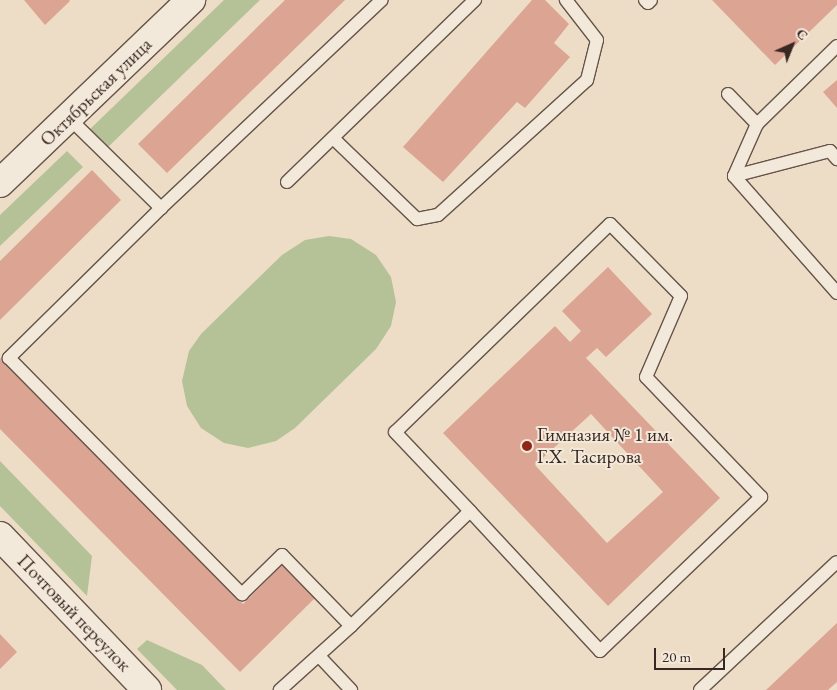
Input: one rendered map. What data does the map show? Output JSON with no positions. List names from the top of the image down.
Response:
{
  "streets": {
    "street": ["Октябрьская улица", "Почтовый переулок"]
  },
  "places": ["Гимназия № 1 им. Г.Х. Тасирова"],
  "scale_bar": "20 m",
  "north": "top right"
}
